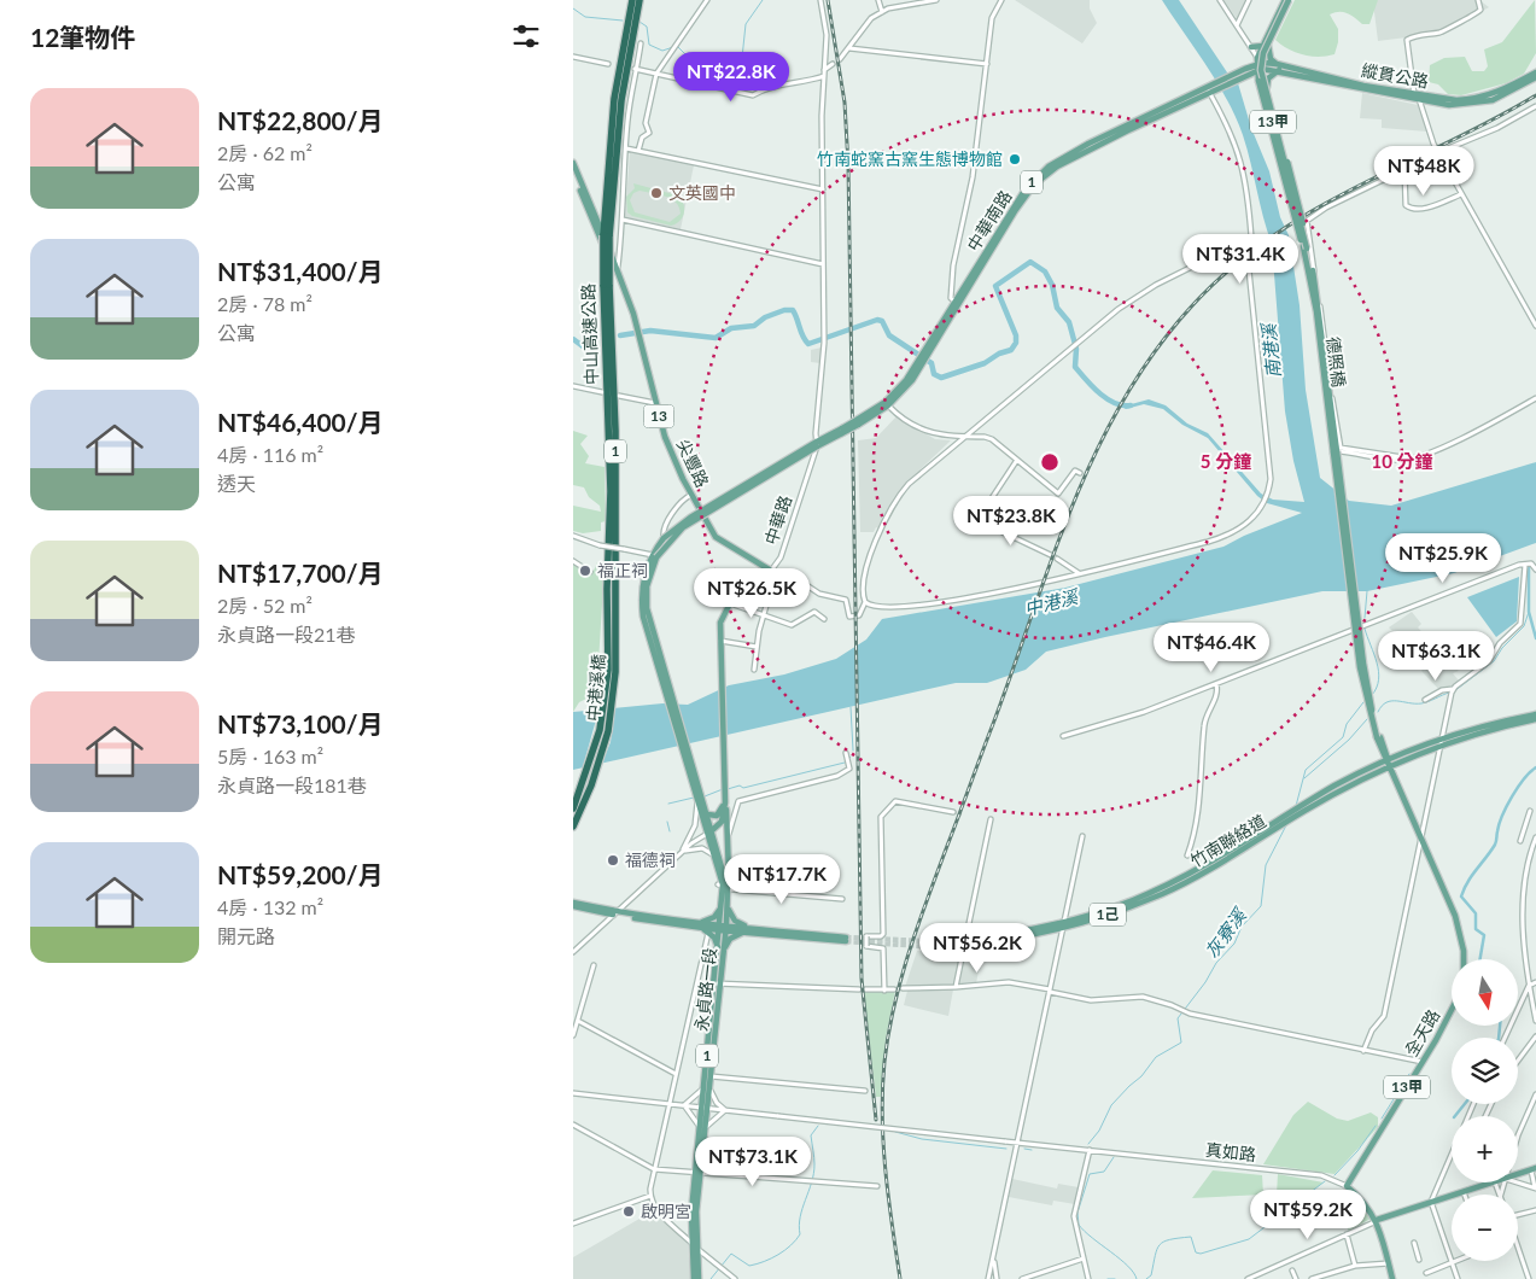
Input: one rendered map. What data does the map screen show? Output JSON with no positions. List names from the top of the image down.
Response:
{
  "streets": {
    "highway": ["1", "中山高速公路", "中港溪橋"],
    "main road": [
      "縱貫公路",
      "13甲",
      "中華南路",
      "德照橋",
      "13",
      "尖豐路",
      "中華路",
      "竹南聯絡道",
      "1己",
      "永貞路一段",
      "全天路",
      "真如路"
    ]
  },
  "crossings": [
    ["縱貫公路", "1"],
    ["13甲", "德照橋"],
    ["13甲", "竹南聯絡道"],
    ["1", "中華南路"],
    ["1", "中華路"],
    ["1", "永貞路一段"],
    ["中山高速公路", "中港溪橋"],
    ["13", "尖豐路"],
    ["尖豐路", "中華路"],
    ["永貞路一段", "真如路"],
    ["全天路", "真如路"]
  ],
  "water": ["南港溪", "中港溪", "灰寮溪"],
  "places": [
    "竹南蛇窯古窯生態博物館",
    "文英國中",
    "福正祠",
    "福德祠",
    "啟明宮"
  ],
  "north": "bottom",
  "page": {
    "heading": "12筆物件",
    "price": [
      "NT$22.8K",
      "NT$48K",
      "NT$31.4K",
      "NT$23.8K",
      "NT$25.9K",
      "NT$26.5K",
      "NT$46.4K",
      "NT$63.1K",
      "NT$17.7K",
      "NT$56.2K",
      "NT$73.1K",
      "NT$59.2K"
    ],
    "list": [
      {
        "name": "NT$22,800/月",
        "note": "2房 · 62 m² · 公寓"
      },
      {
        "name": "NT$31,400/月",
        "note": "2房 · 78 m² · 公寓"
      },
      {
        "name": "NT$46,400/月",
        "note": "4房 · 116 m² · 透天"
      },
      {
        "name": "NT$17,700/月",
        "note": "2房 · 52 m² · 永貞路一段21巷"
      },
      {
        "name": "NT$73,100/月",
        "note": "5房 · 163 m² · 永貞路一段181巷"
      },
      {
        "name": "NT$59,200/月",
        "note": "4房 · 132 m² · 開元路"
      }
    ],
    "map_buttons": ["+", "−"]
  },
  "rings": ["5 分鐘", "10 分鐘"]
}
